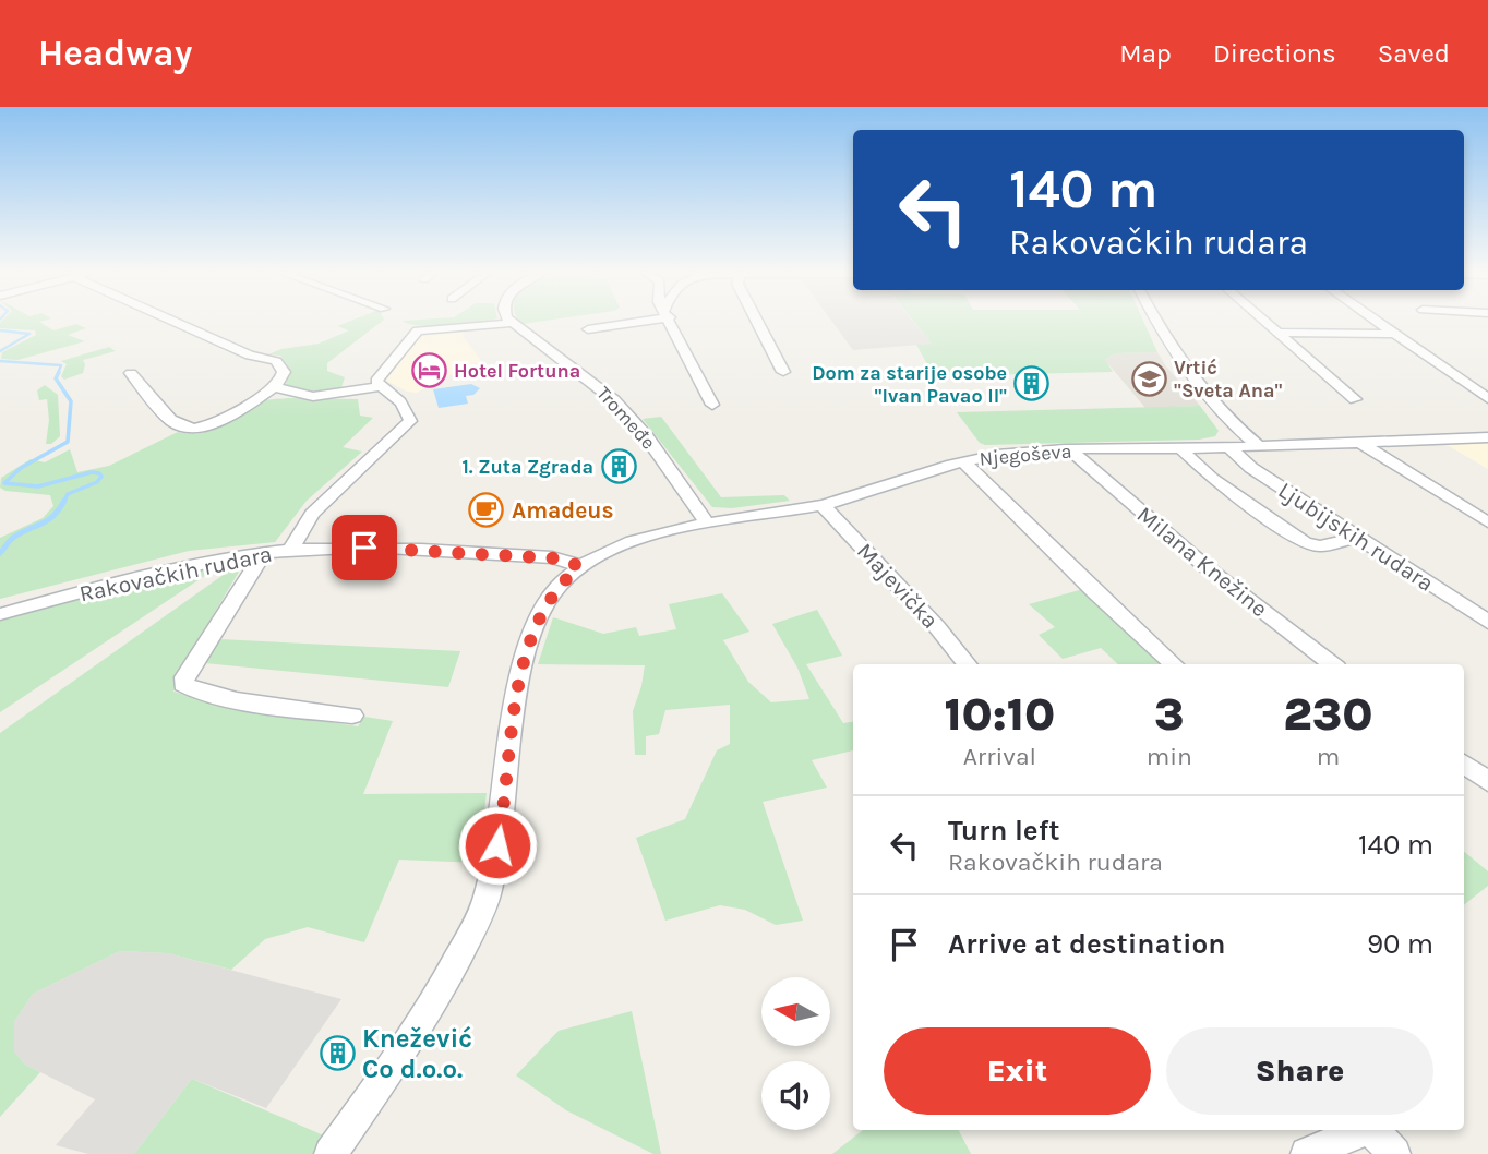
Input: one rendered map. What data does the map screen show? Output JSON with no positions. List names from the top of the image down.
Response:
{
  "streets": {
    "street": [
      "Tromeđe",
      "Njegoševa",
      "Ljubijskih rudara",
      "Milana Knežine",
      "Rakovačkih rudara",
      "Majevička"
    ]
  },
  "crossings": [
    ["Tromeđe", "Njegoševa"],
    ["Njegoševa", "Ljubijskih rudara"],
    ["Njegoševa", "Milana Knežine"],
    ["Njegoševa", "Rakovačkih rudara"],
    ["Njegoševa", "Majevička"]
  ],
  "places": {
    "hotel": ["Hotel Fortuna"],
    "school or university": ["Vrtić \"Sveta Ana\""],
    "building": ["Dom za starije osobe \"Ivan Pavao II\"", "1. Zuta Zgrada", "Knežević Co d.o.o."],
    "cafe": ["Amadeus"]
  },
  "north": "left",
  "page": {
    "header": "Headway",
    "nav": ["Map", "Directions", "Saved"],
    "turn": ["140 m", "Rakovačkih rudara"],
    "eta": [
      "10:10",
      "Arrival",
      "3",
      "min",
      "230",
      "m"
    ],
    "list": [
      {
        "name": "Turn left",
        "note": "Rakovačkih rudara",
        "value": "140 m"
      },
      {
        "name": "Arrive at destination",
        "value": "90 m"
      }
    ],
    "buttons": ["Exit", "Share"]
  }
}
